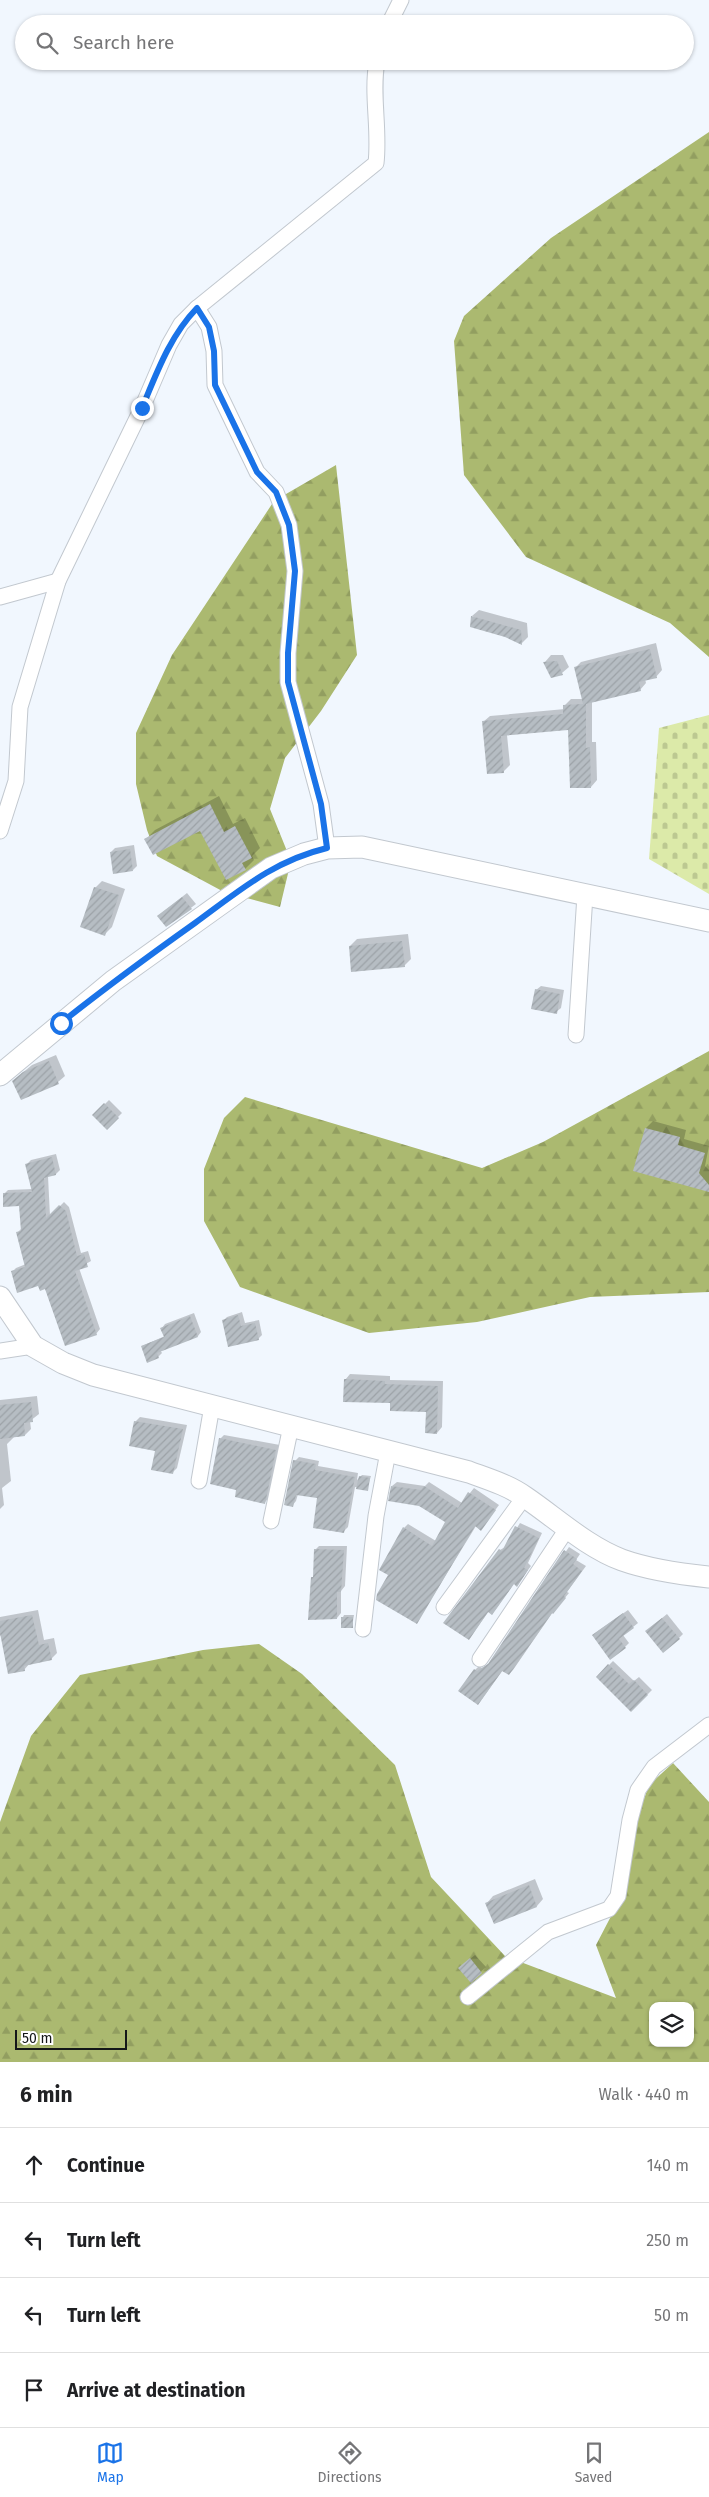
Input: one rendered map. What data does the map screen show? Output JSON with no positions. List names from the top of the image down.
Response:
{
  "scale_bar": "50 m",
  "page": {
    "search": "Search here",
    "scale": "50 m",
    "heading": ["6 min", "Walk · 440 m"],
    "list": [
      ["Continue", "140 m"],
      ["Turn left", "250 m"],
      ["Turn left", "50 m"],
      "Arrive at destination"
    ],
    "nav": ["Map", "Directions", "Saved"]
  }
}
